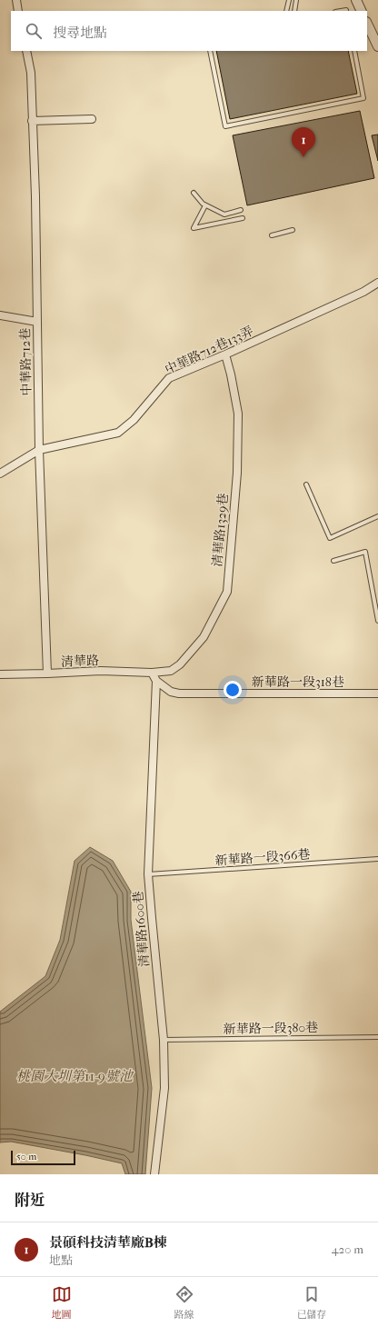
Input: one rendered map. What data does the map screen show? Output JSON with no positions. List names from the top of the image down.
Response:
{
  "streets": {
    "street": [
      "中華路712巷133弄",
      "中華路712巷",
      "清華路1329巷",
      "清華路",
      "新華路一段318巷",
      "清華路1600巷"
    ],
    "lane": ["新華路一段366巷", "新華路一段380巷"]
  },
  "crossings": [
    ["中華路712巷133弄", "中華路712巷"],
    ["中華路712巷133弄", "清華路1329巷"],
    ["中華路712巷", "清華路"],
    ["清華路1329巷", "清華路"],
    ["新華路一段318巷", "清華路1600巷"],
    ["新華路一段366巷", "清華路1600巷"],
    ["清華路1600巷", "新華路一段380巷"]
  ],
  "water": ["桃園大圳第11-9號池"],
  "scale_bar": "50 m",
  "page": {
    "search": "搜尋地點",
    "pins": "1",
    "scale": "50 m",
    "heading": "附近",
    "list": [
      {
        "mark": "1",
        "name": "景碩科技清華廠B棟",
        "note": "地點",
        "value": "420 m"
      }
    ],
    "nav": ["地圖", "路線", "已儲存"]
  }
}
